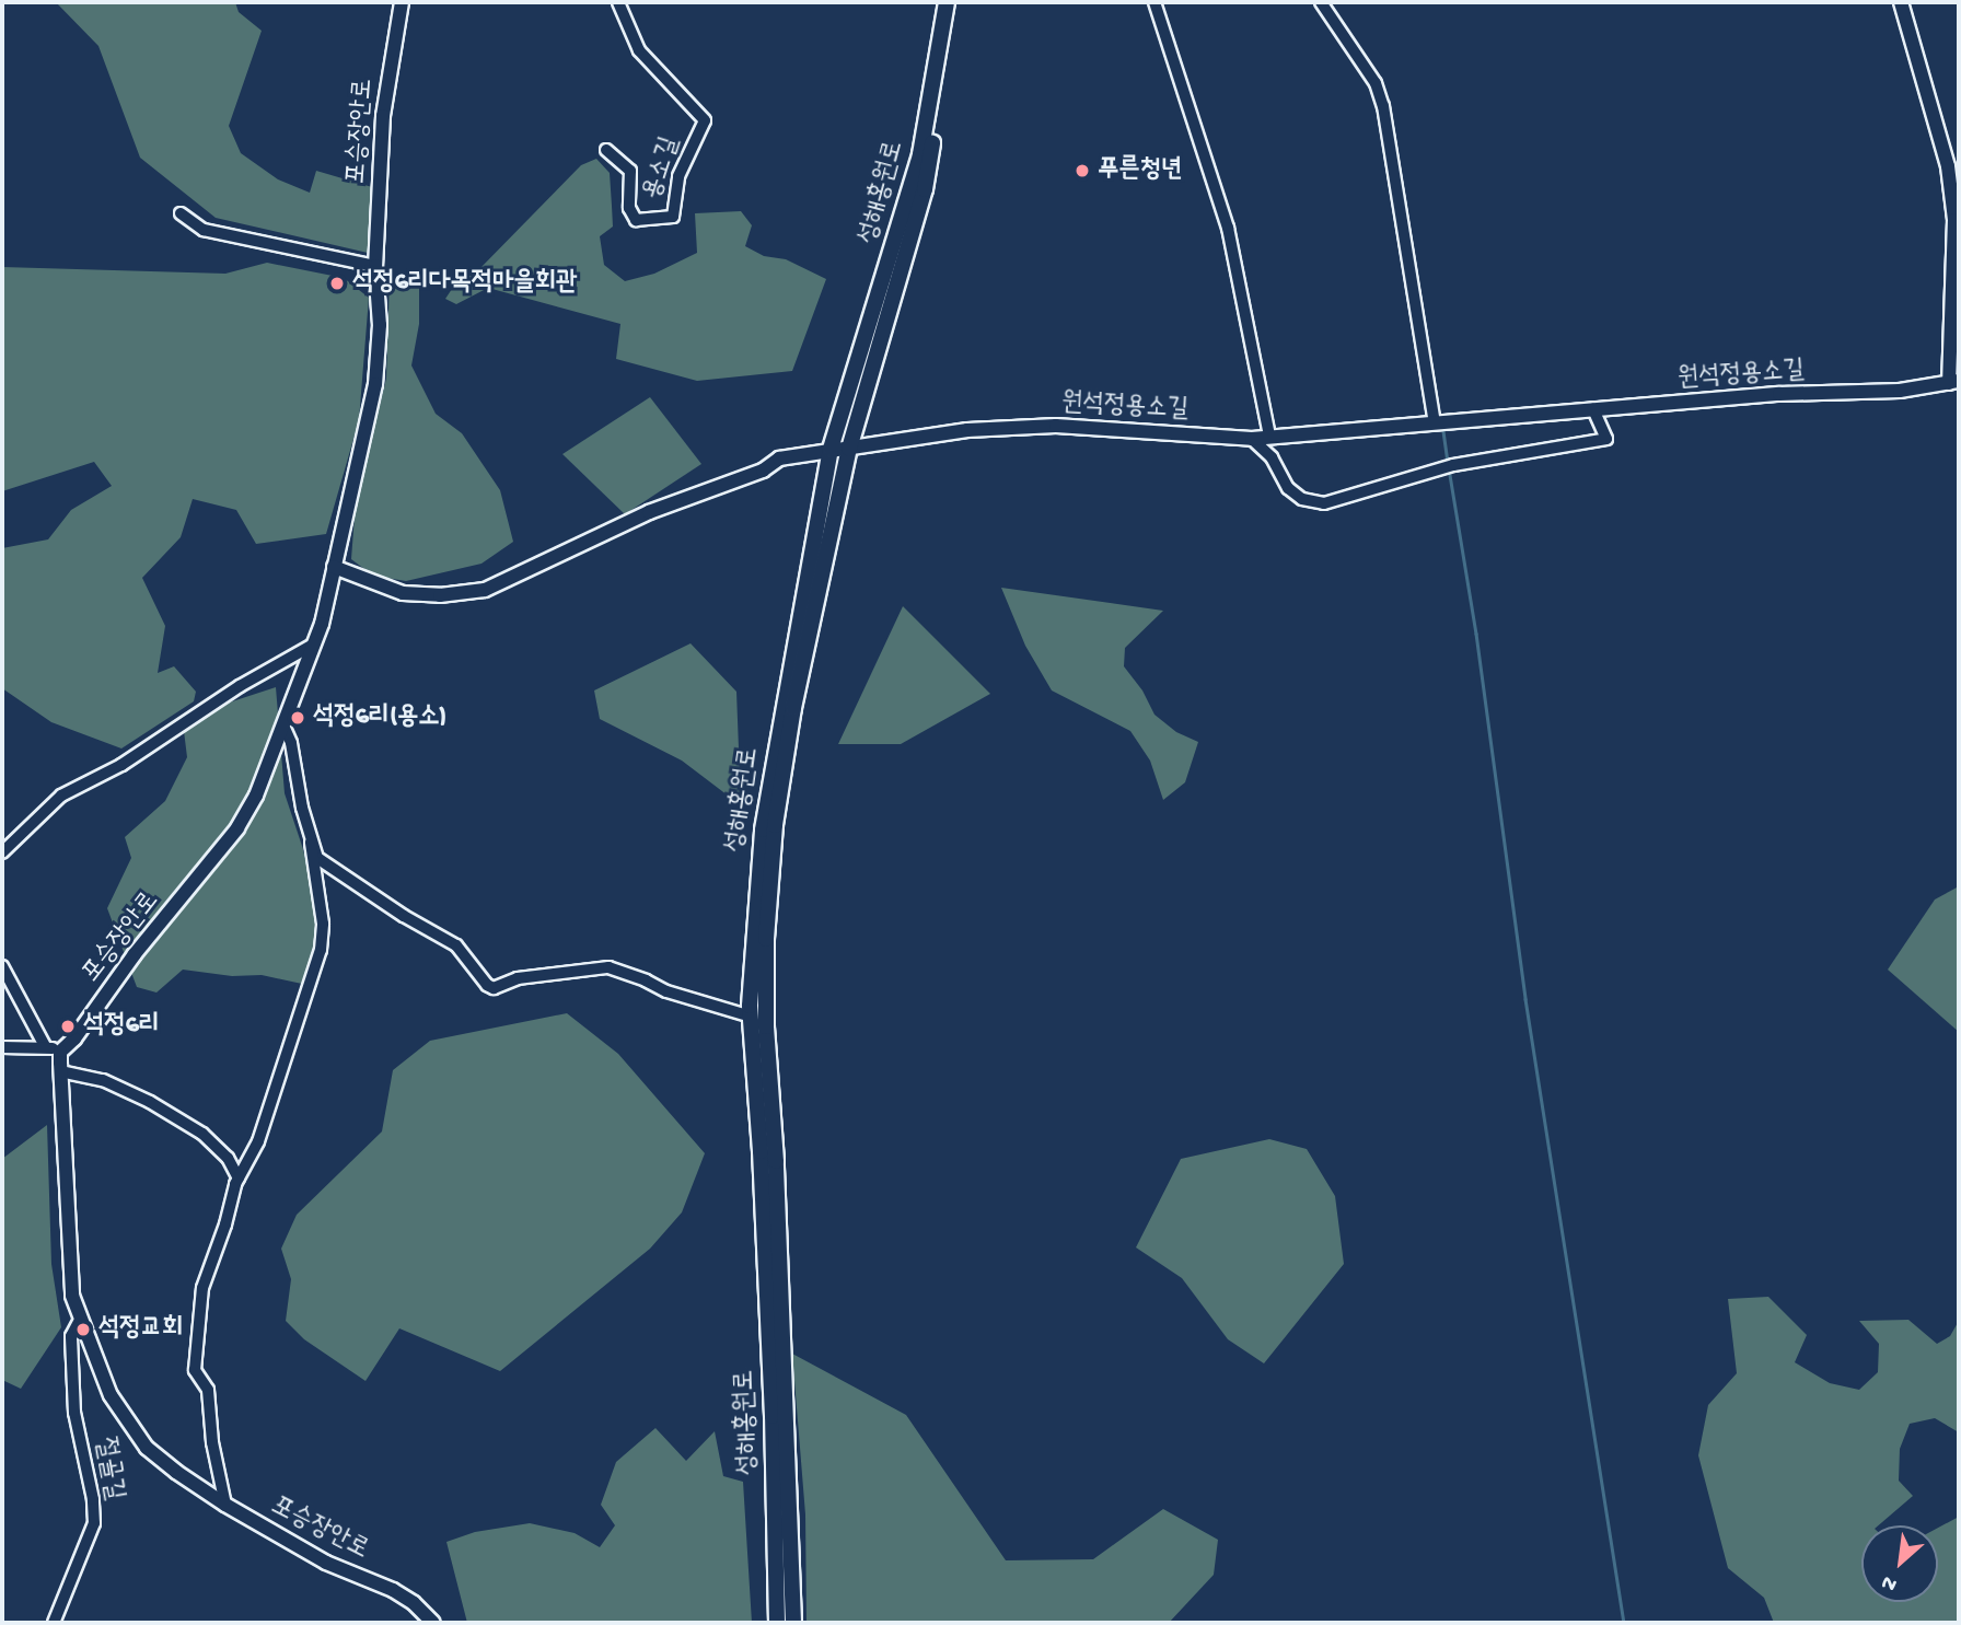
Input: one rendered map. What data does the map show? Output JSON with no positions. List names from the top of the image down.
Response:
{
  "streets": {
    "main road": ["성해홍원로"],
    "street": [
      "포승장안로",
      "용소길",
      "원석정용소길",
      "절골길"
    ]
  },
  "crossings": [
    ["포승장안로", "원석정용소길"],
    ["포승장안로", "절골길"],
    ["성해홍원로", "원석정용소길"]
  ],
  "places": [
    "푸른청년",
    "석정6리다목적마을회관",
    "석정6리(용소)",
    "석정6리",
    "석정교회"
  ],
  "north": "bottom left"
}
